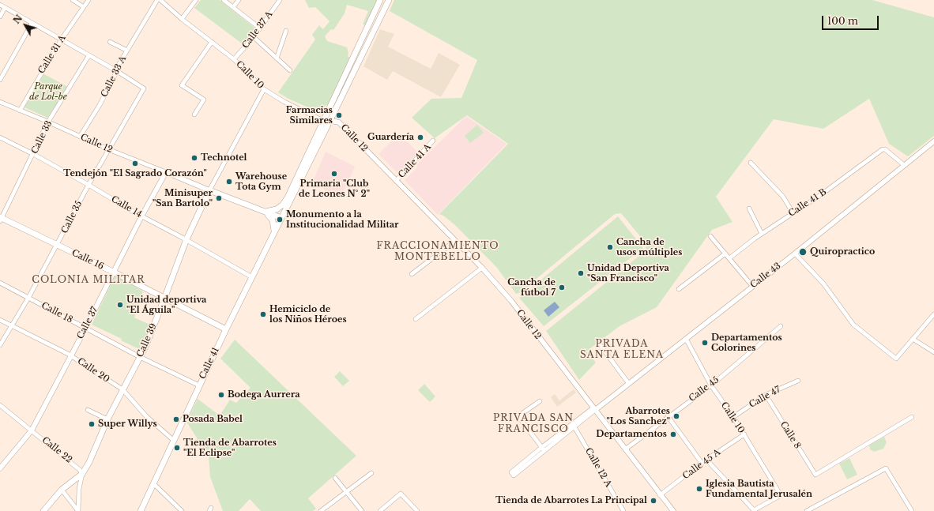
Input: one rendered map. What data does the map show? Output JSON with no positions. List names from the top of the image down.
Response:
{
  "streets": {
    "main road": [
      "Calle 12",
      "Calle 16",
      "Calle 39",
      "Calle 41"
    ],
    "street": [
      "Calle 37 A",
      "Calle 31 A",
      "Calle 10",
      "Calle 33 A",
      "Calle 33",
      "Calle 41 A",
      "Calle 41 B",
      "Calle 14",
      "Calle 35",
      "Calle 43",
      "Calle 18",
      "Calle 37",
      "Calle 20",
      "Calle 45",
      "Calle 47",
      "Calle 8",
      "Calle 22",
      "Calle 45 A",
      "Calle 12 A"
    ]
  },
  "crossings": [
    ["Calle 37 A", "Calle 10"],
    ["Calle 31 A", "Calle 12"],
    ["Calle 10", "Calle 12"],
    ["Calle 10", "Calle 43"],
    ["Calle 10", "Calle 39"],
    ["Calle 10", "Calle 45"],
    ["Calle 10", "Calle 47"],
    ["Calle 10", "Calle 45 A"],
    ["Calle 33 A", "Calle 12"],
    ["Calle 33 A", "Calle 35"],
    ["Calle 33", "Calle 12"],
    ["Calle 33", "Calle 14"],
    ["Calle 33", "Calle 16"],
    ["Calle 12", "Calle 41 A"],
    ["Calle 12", "Calle 35"],
    ["Calle 12", "Calle 43"],
    ["Calle 12", "Calle 37"],
    ["Calle 12", "Calle 39"],
    ["Calle 12", "Calle 41"],
    ["Calle 12", "Calle 45"],
    ["Calle 12", "Calle 45 A"],
    ["Calle 41 B", "Calle 43"],
    ["Calle 14", "Calle 35"],
    ["Calle 14", "Calle 37"],
    ["Calle 14", "Calle 39"],
    ["Calle 14", "Calle 41"],
    ["Calle 35", "Calle 16"],
    ["Calle 35", "Calle 18"],
    ["Calle 35", "Calle 20"],
    ["Calle 16", "Calle 37"],
    ["Calle 16", "Calle 39"],
    ["Calle 16", "Calle 41"],
    ["Calle 18", "Calle 37"],
    ["Calle 18", "Calle 39"],
    ["Calle 18", "Calle 41"],
    ["Calle 37", "Calle 20"],
    ["Calle 37", "Calle 22"],
    ["Calle 39", "Calle 20"],
    ["Calle 39", "Calle 22"],
    ["Calle 41", "Calle 20"],
    ["Calle 47", "Calle 8"]
  ],
  "districts": [
    "FRACCIONAMIENTO MONTEBELLO",
    "COLONIA MILITAR",
    "PRIVADA SANTA ELENA",
    "PRIVADA SAN FRANCISCO"
  ],
  "parks": ["Parque de Lol-be"],
  "places": [
    "Farmacias Similares",
    "Guardería",
    "Technotel",
    "Tendejón \"El Sagrado Corazón\"",
    "Primaria \"Club de Leones N° 2\"",
    "Warehouse Tota Gym",
    "Minisuper \"San Bartolo\"",
    "Monumento a la Institucionalidad Militar",
    "Cancha de usos múltiples",
    "Quiropractico",
    "Unidad Deportiva \"San Francisco\"",
    "Cancha de fútbol 7",
    "Unidad deportiva \"El Águila\"",
    "Hemiciclo de los Niños Héroes",
    "Departamentos Colorines",
    "Bodega Aurrera",
    "Abarrotes \"Los Sanchez\"",
    "Posada Babel",
    "Super Willys",
    "Departamentos",
    "Tienda de Abarrotes \"El Eclipse\"",
    "Iglesia Bautista Fundamental Jerusalén",
    "Tienda de Abarrotes La Principal"
  ],
  "scale_bar": "100 m",
  "north": "top left"
}
